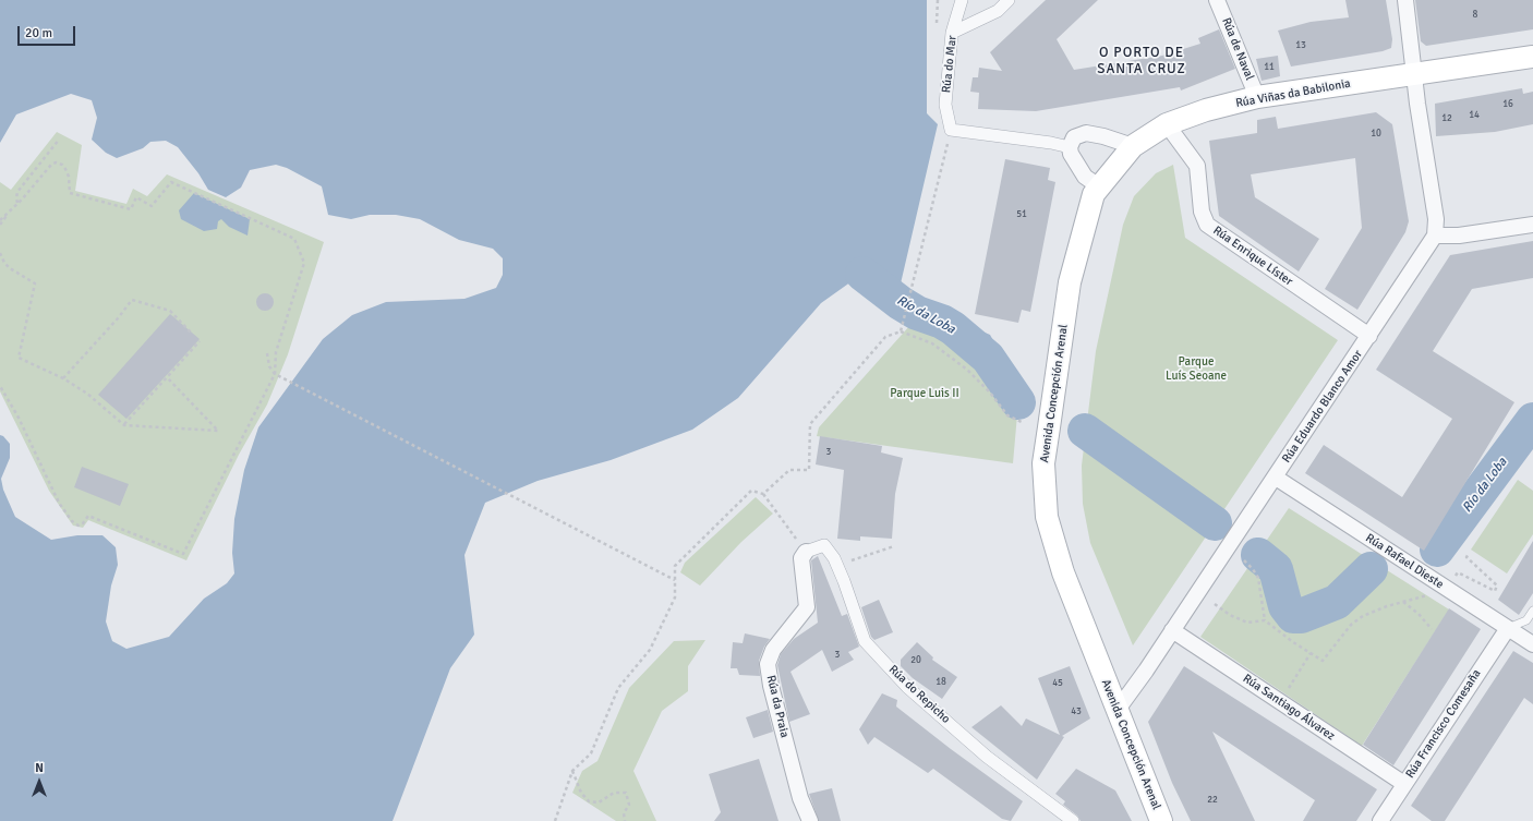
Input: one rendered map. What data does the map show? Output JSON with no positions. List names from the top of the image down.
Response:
{
  "streets": {
    "main road": ["Rúa Viñas da Babilonia", "Avenida Concepción Arenal"],
    "street": [
      "Rúa de Naval",
      "Rúa do Mar",
      "Rúa Enrique Líster",
      "Rúa Eduardo Blanco Amor",
      "Rúa Rafael Dieste",
      "Rúa do Repicho",
      "Rúa da Praia",
      "Rúa Santiago Álvarez",
      "Rúa Francisco Comesaña"
    ]
  },
  "crossings": [
    ["Rúa de Naval", "Rúa Viñas da Babilonia"],
    ["Rúa Viñas da Babilonia", "Rúa Enrique Líster"],
    ["Rúa Viñas da Babilonia", "Avenida Concepción Arenal"],
    ["Rúa Enrique Líster", "Rúa Eduardo Blanco Amor"],
    ["Avenida Concepción Arenal", "Rúa Eduardo Blanco Amor"],
    ["Rúa Eduardo Blanco Amor", "Rúa Rafael Dieste"],
    ["Rúa Eduardo Blanco Amor", "Rúa Santiago Álvarez"],
    ["Rúa Rafael Dieste", "Rúa Francisco Comesaña"],
    ["Rúa do Repicho", "Rúa da Praia"],
    ["Rúa Santiago Álvarez", "Rúa Francisco Comesaña"]
  ],
  "districts": ["O PORTO DE SANTA CRUZ"],
  "water": ["Río da Loba"],
  "parks": ["Parque Luís Seoane", "Parque Luis II"],
  "house_numbers": [
    "8",
    "13",
    "11",
    "16",
    "14",
    "12",
    "10",
    "51",
    "3",
    "3",
    "20",
    "18",
    "45",
    "43",
    "22"
  ],
  "scale_bar": "20 m",
  "north": "top"
}
